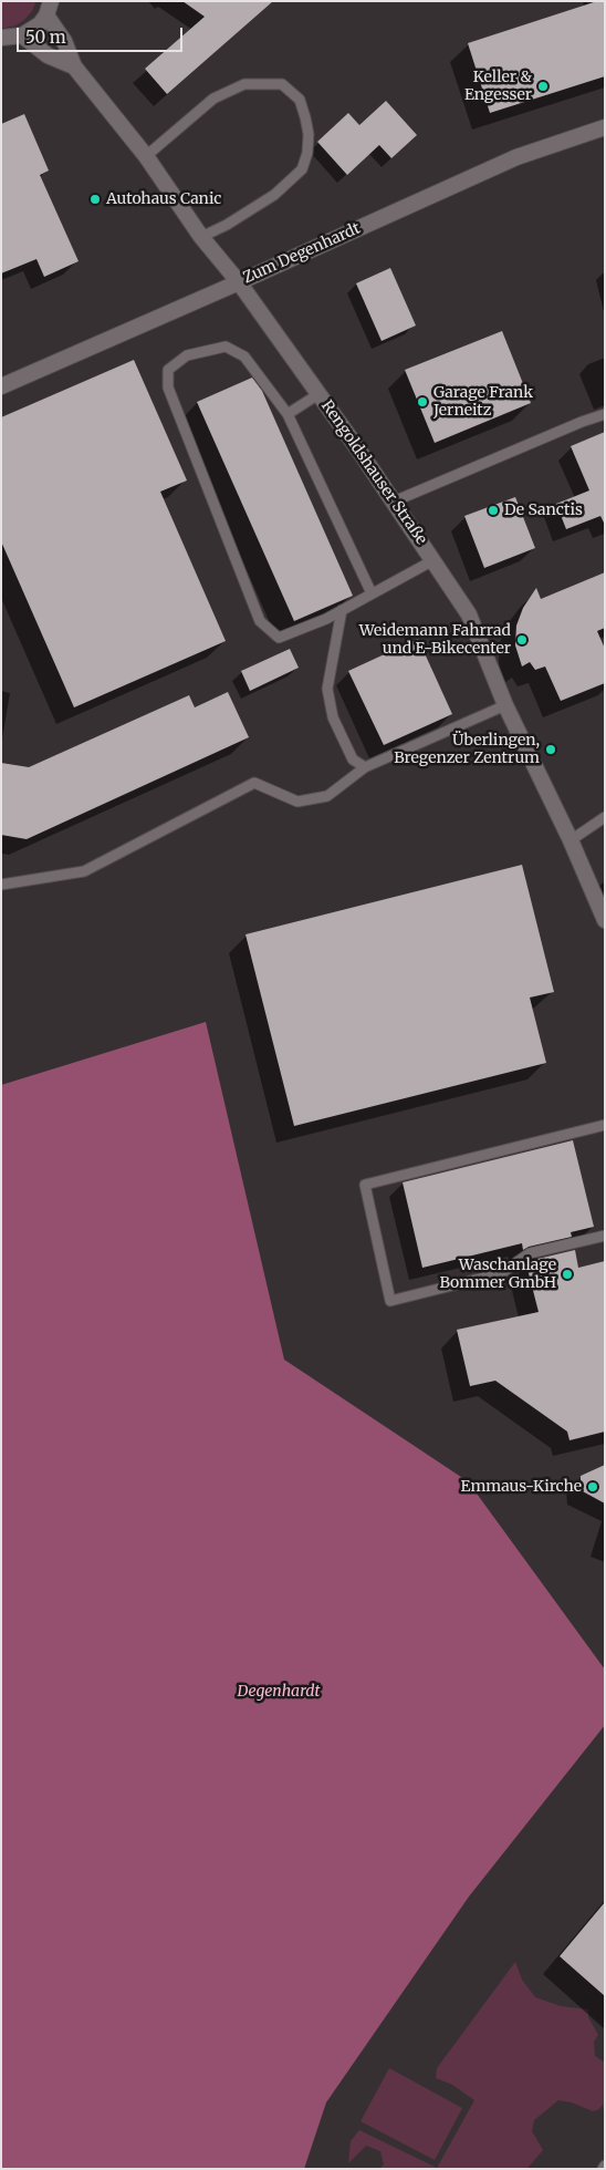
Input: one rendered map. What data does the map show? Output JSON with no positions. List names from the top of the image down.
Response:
{
  "streets": {
    "street": ["Zum Degenhardt", "Rengoldshauser Straße"]
  },
  "crossings": [
    ["Zum Degenhardt", "Rengoldshauser Straße"]
  ],
  "parks": ["Degenhardt"],
  "places": [
    "Keller & Engesser",
    "Autohaus Canic",
    "Garage Frank Jerneitz",
    "De Sanctis",
    "Weidemann Fahrrad und E-Bikecenter",
    "Überlingen, Bregenzer Zentrum",
    "Waschanlage Bommer GmbH",
    "Emmaus-Kirche"
  ],
  "scale_bar": "50 m"
}
